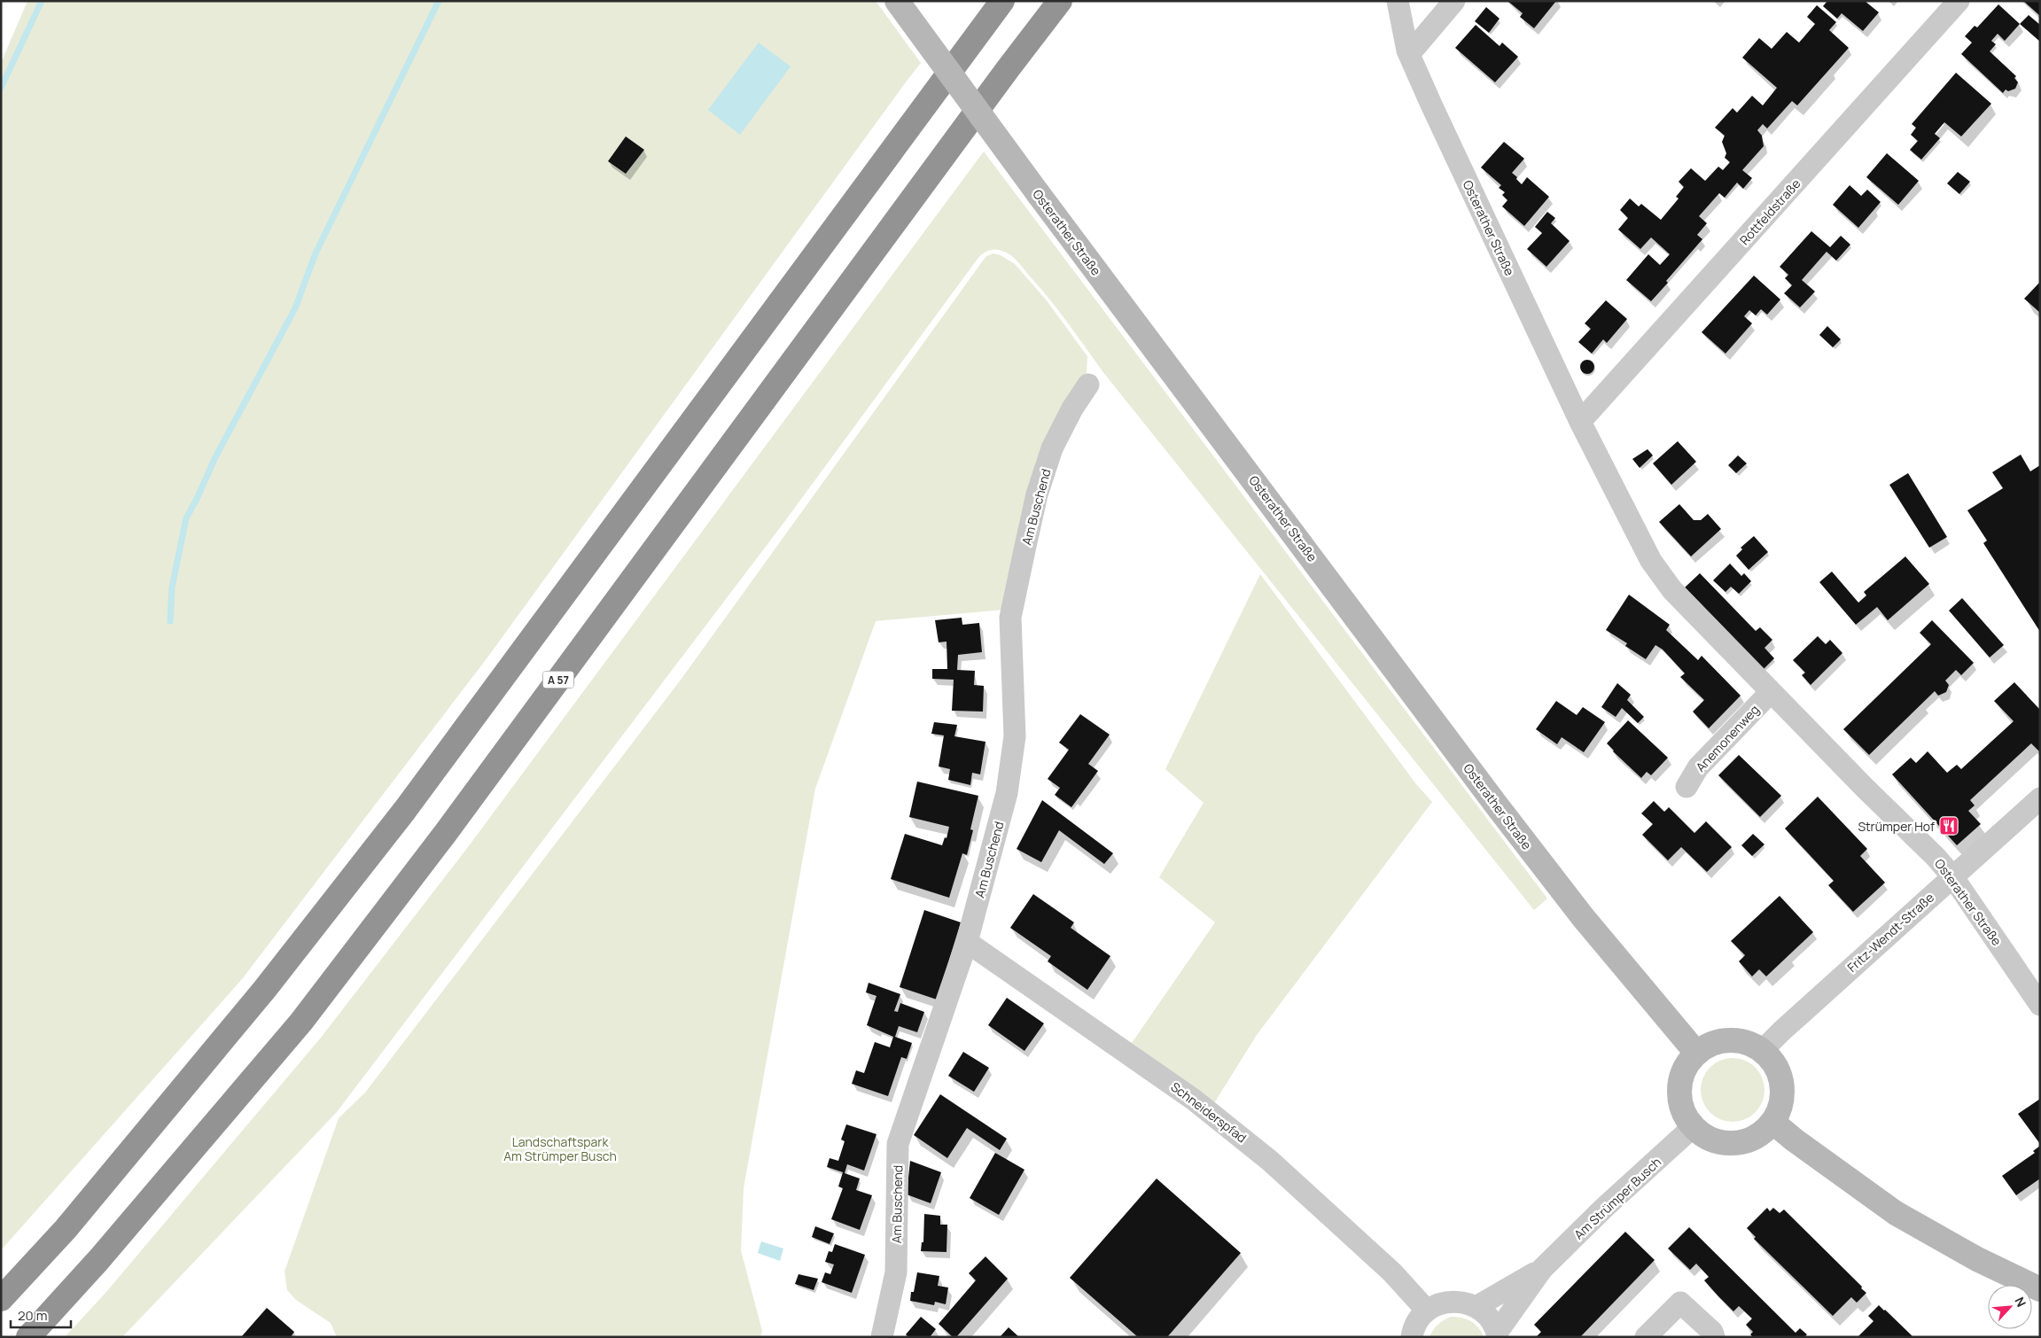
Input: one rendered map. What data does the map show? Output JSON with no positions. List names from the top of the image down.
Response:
{
  "streets": {
    "highway": ["A 57"],
    "main road": ["Osterather Straße"],
    "street": [
      "Rottfeldstraße",
      "Am Buschend",
      "Anemonenweg",
      "Fritz-Wendt-Straße",
      "Schneiderspfad",
      "Am Strümper Busch"
    ]
  },
  "crossings": [
    ["Rottfeldstraße", "Osterather Straße"],
    ["Osterather Straße", "Anemonenweg"],
    ["Osterather Straße", "Fritz-Wendt-Straße"],
    ["Osterather Straße", "Am Strümper Busch"],
    ["Am Buschend", "Schneiderspfad"],
    ["Fritz-Wendt-Straße", "Am Strümper Busch"]
  ],
  "parks": ["Landschaftspark Am Strümper Busch"],
  "places": {
    "restaurant": ["Strümper Hof"]
  },
  "scale_bar": "20 m",
  "north": "top right"
}
